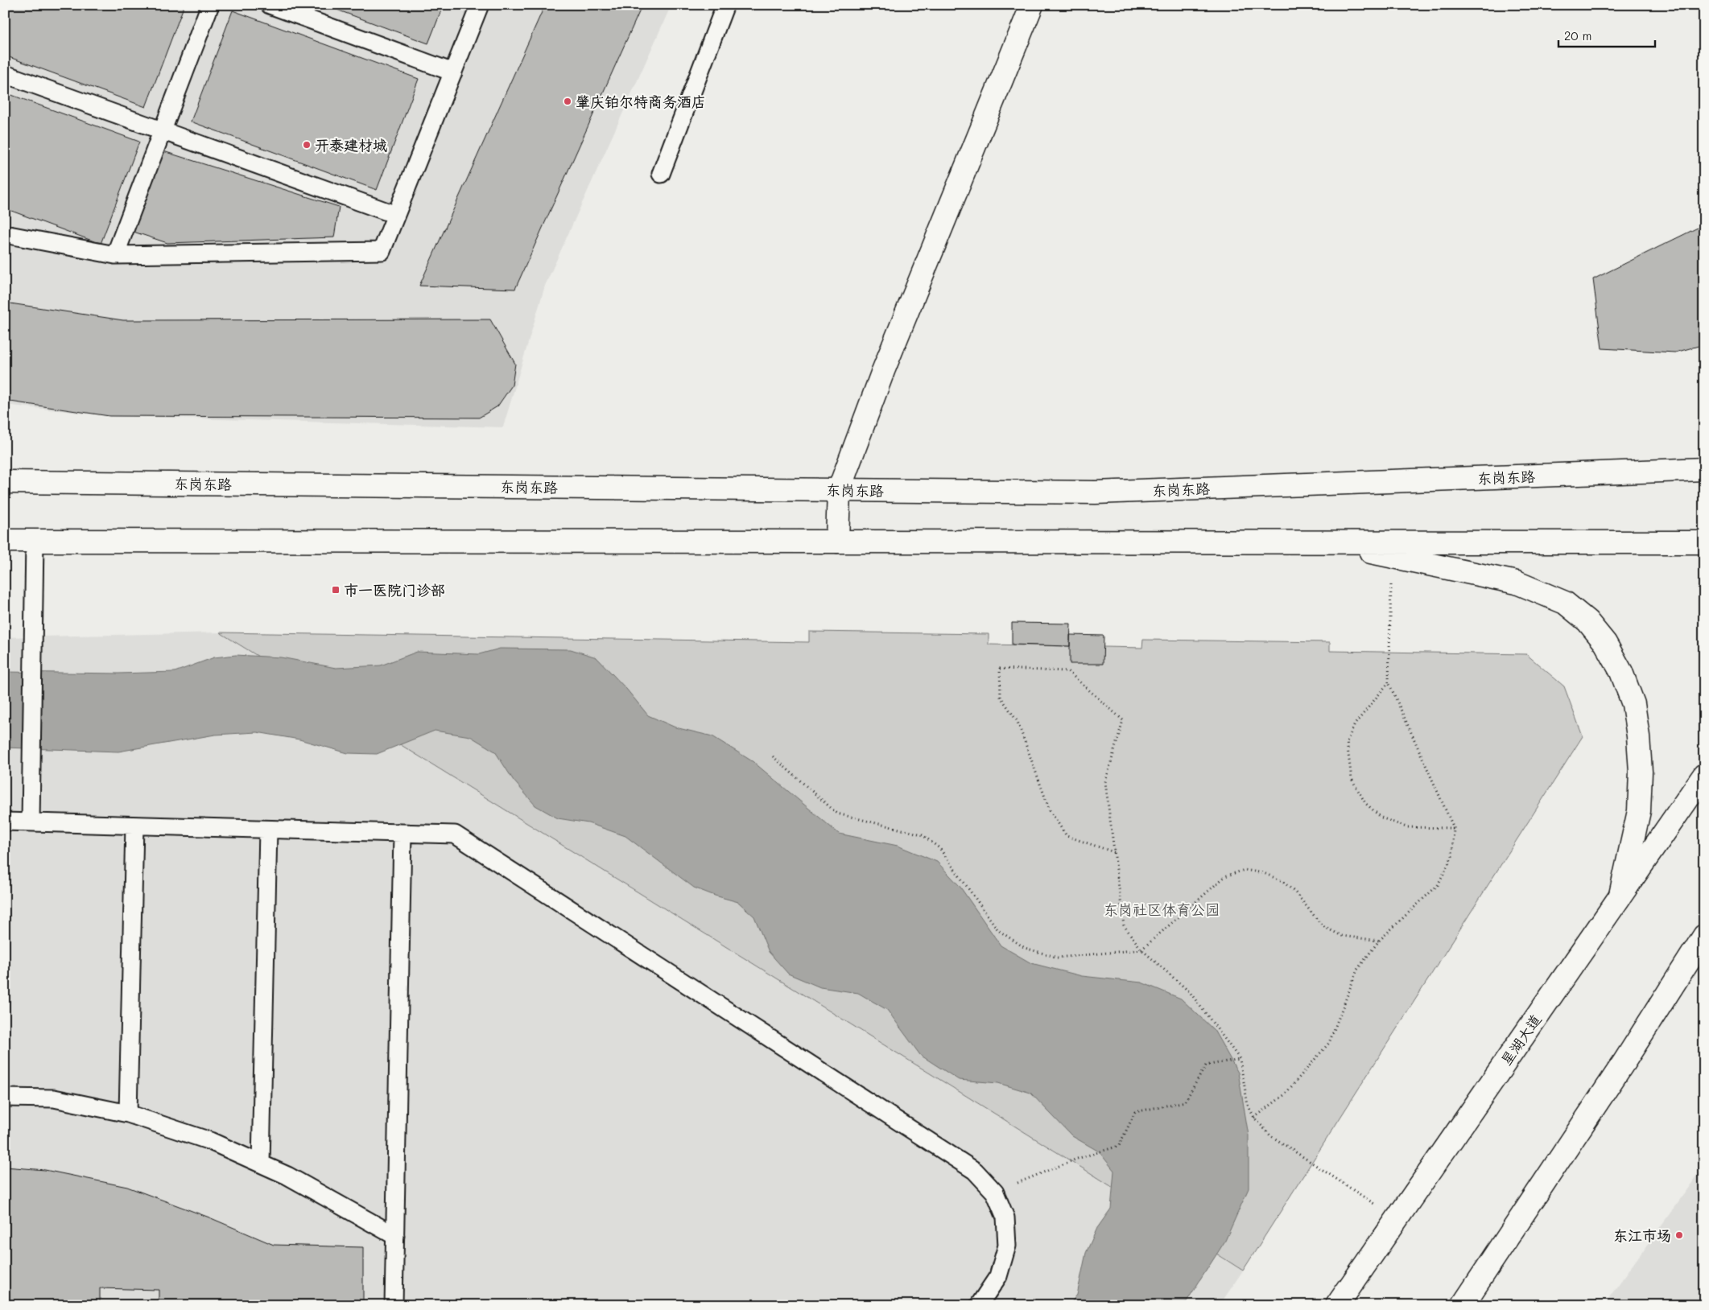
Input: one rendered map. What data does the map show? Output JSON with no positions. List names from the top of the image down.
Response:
{
  "streets": {
    "main road": ["东岗东路", "星湖大道"]
  },
  "parks": ["东岗社区体育公园"],
  "places": {
    "other": ["肇庆铂尔特商务酒店", "开泰建材城", "东江市场"],
    "transit": ["市一医院门诊部"]
  },
  "scale_bar": "20 m"
}
